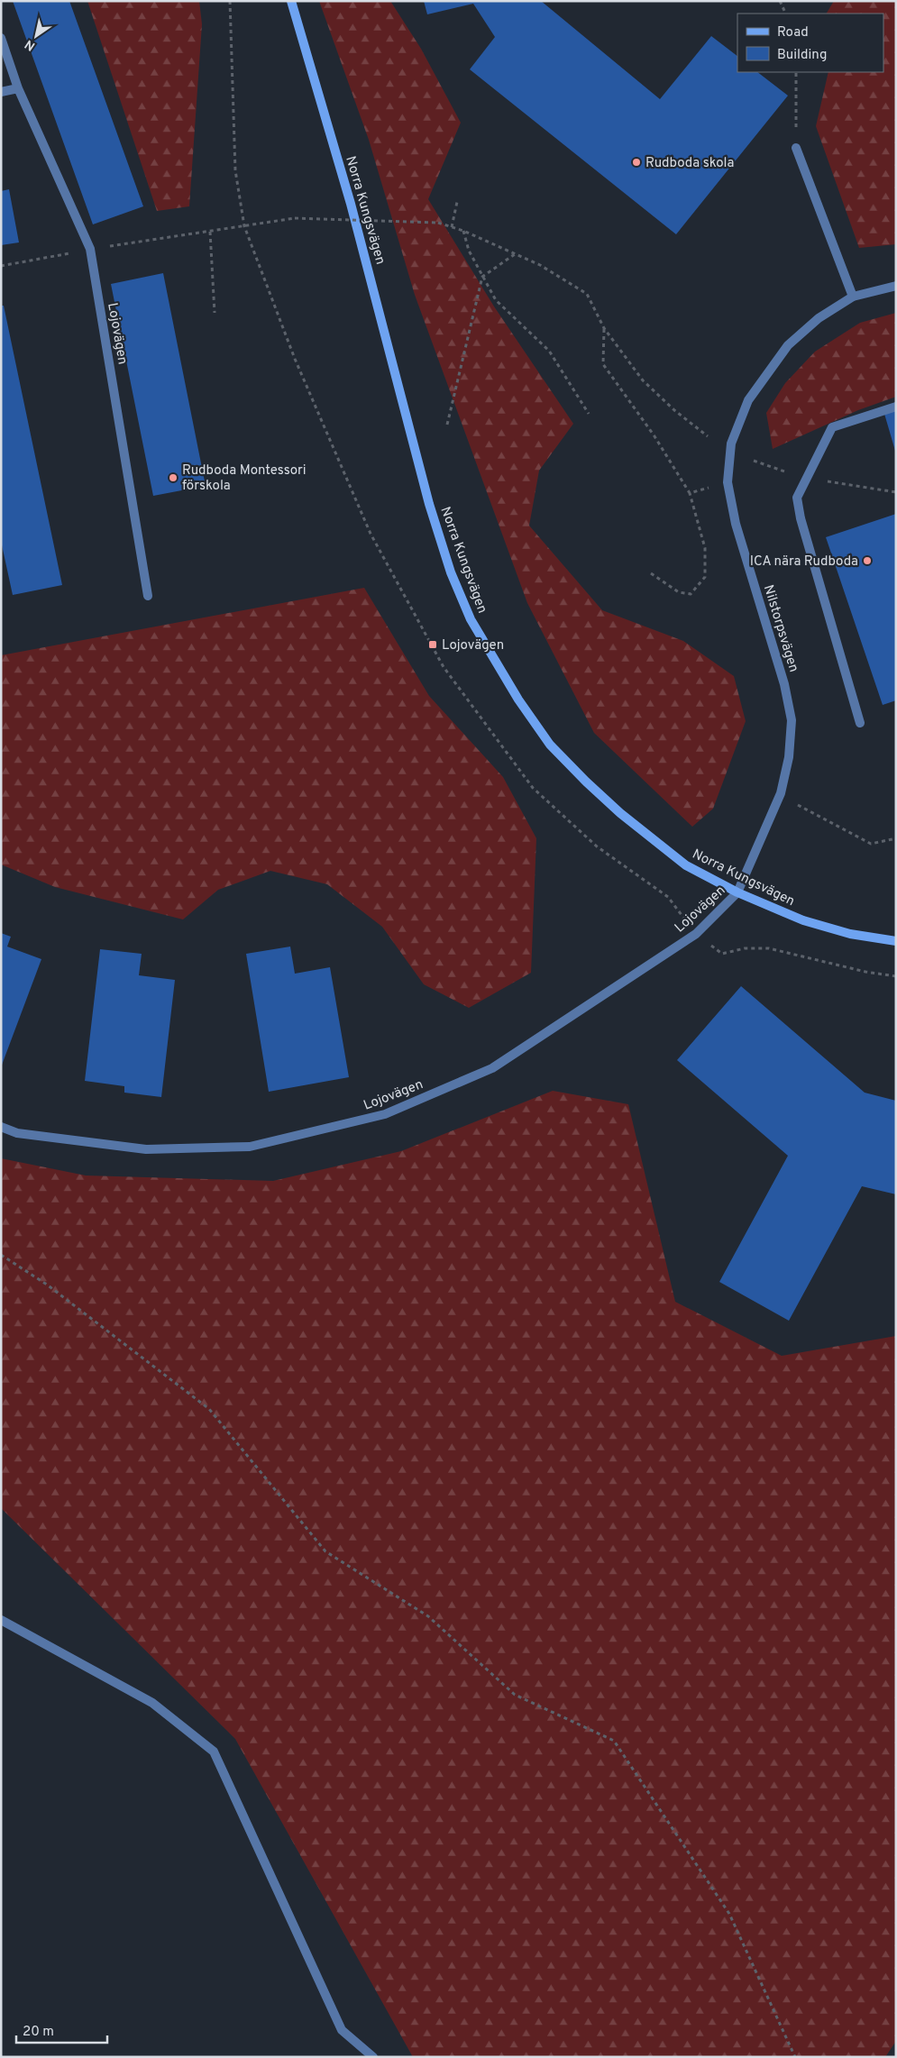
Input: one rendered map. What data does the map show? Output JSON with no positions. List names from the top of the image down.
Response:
{
  "streets": {
    "main road": ["Norra Kungsvägen"],
    "street": ["Lojovägen", "Nilstorpsvägen"]
  },
  "crossings": [
    ["Norra Kungsvägen", "Lojovägen"],
    ["Norra Kungsvägen", "Nilstorpsvägen"],
    ["Lojovägen", "Nilstorpsvägen"]
  ],
  "places": {
    "other": ["Rudboda skola", "Rudboda Montessori förskola", "ICA nära Rudboda"],
    "transit": ["Lojovägen"]
  },
  "legend": ["Road", "Building"],
  "scale_bar": "20 m",
  "north": "bottom left"
}
